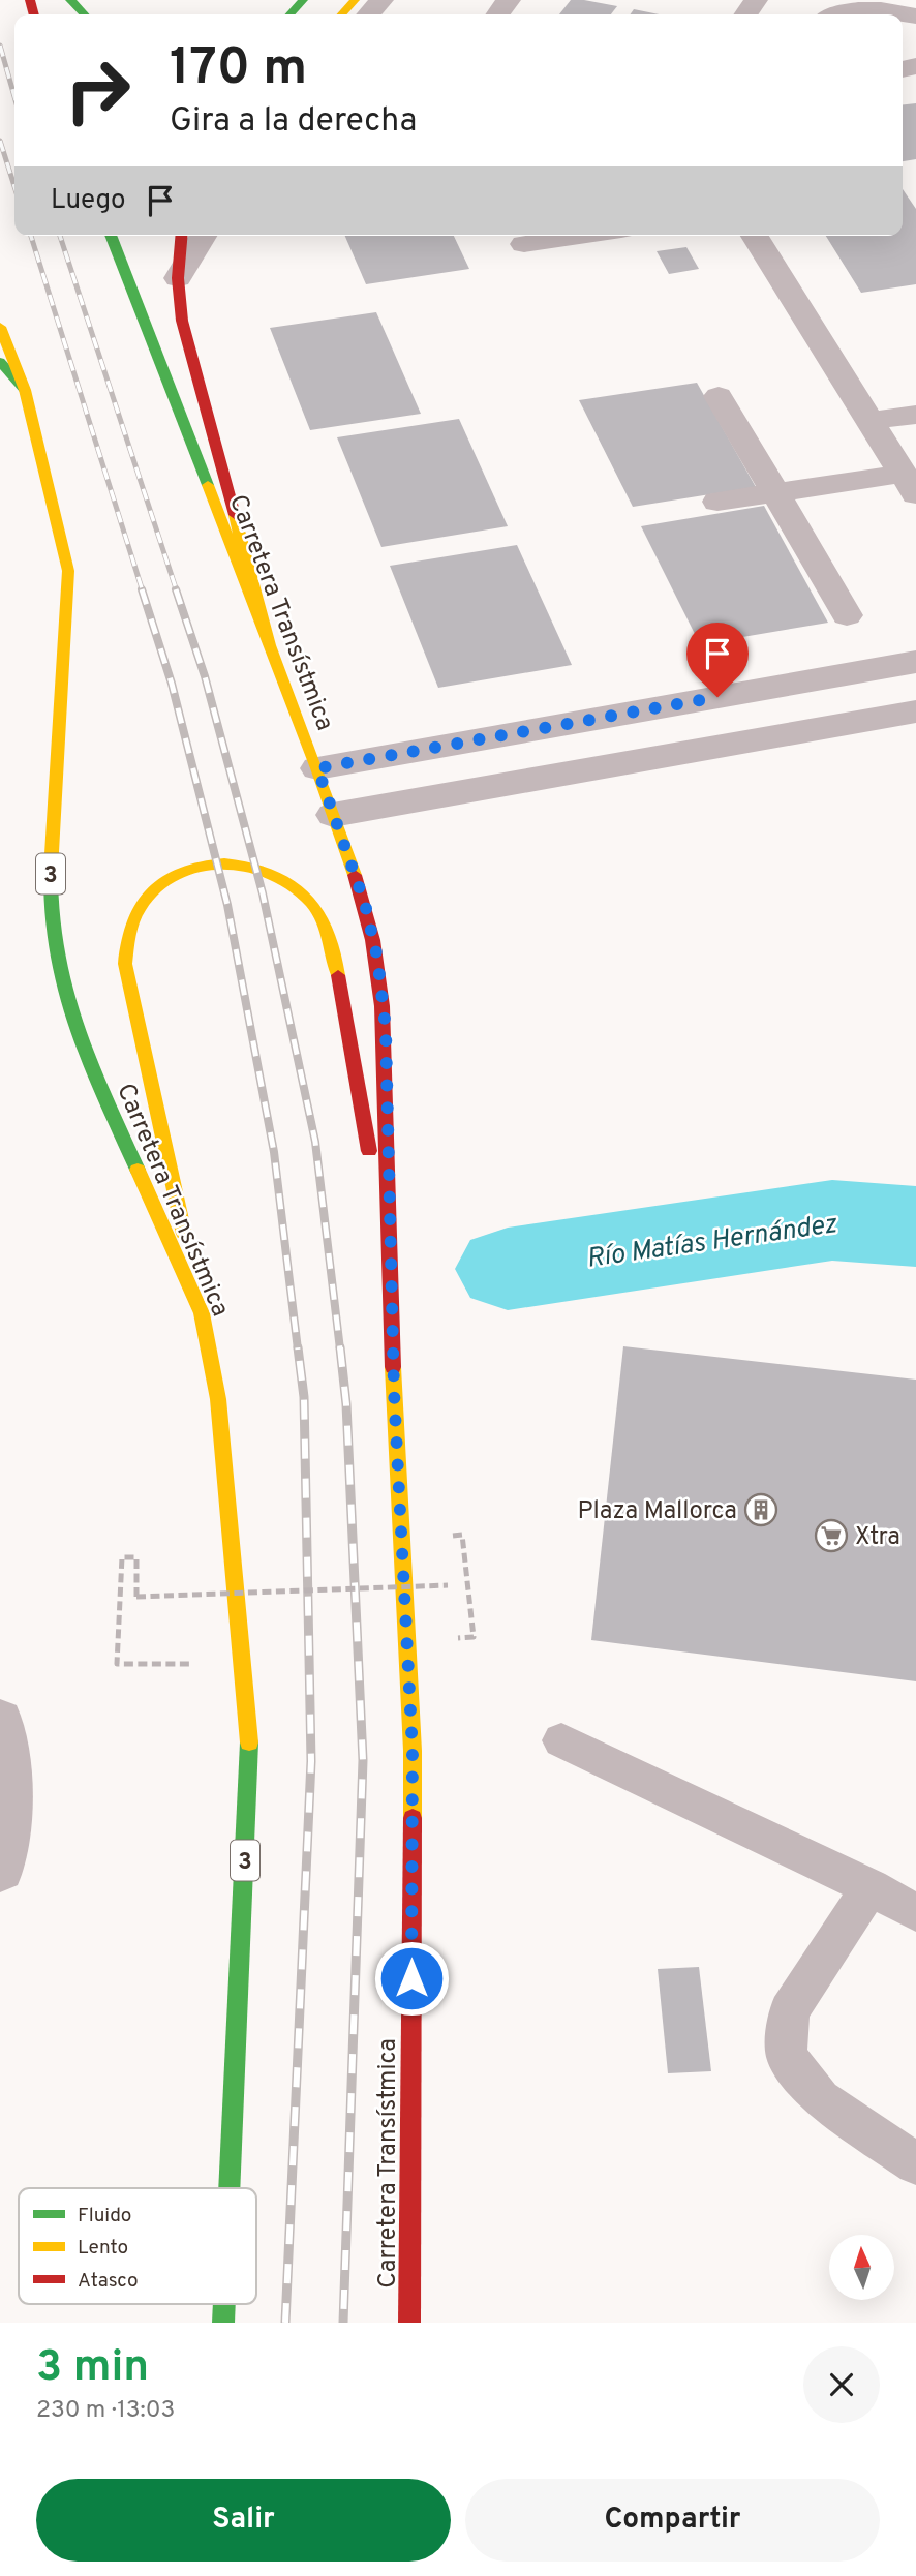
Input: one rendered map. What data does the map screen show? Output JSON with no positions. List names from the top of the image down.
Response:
{
  "streets": {
    "main road": ["Carretera Transístmica", "3"]
  },
  "water": ["Río Matías Hernández"],
  "places": {
    "building": ["Plaza Mallorca"],
    "supermarket": ["Xtra"]
  },
  "legend": ["Fluido", "Lento", "Atasco"],
  "north": "top",
  "page": {
    "turn": ["170 m", "Gira a la derecha"],
    "then": "Luego",
    "heading": ["3 min", "230 m · 13:03"],
    "buttons": ["Salir", "Compartir"]
  }
}
